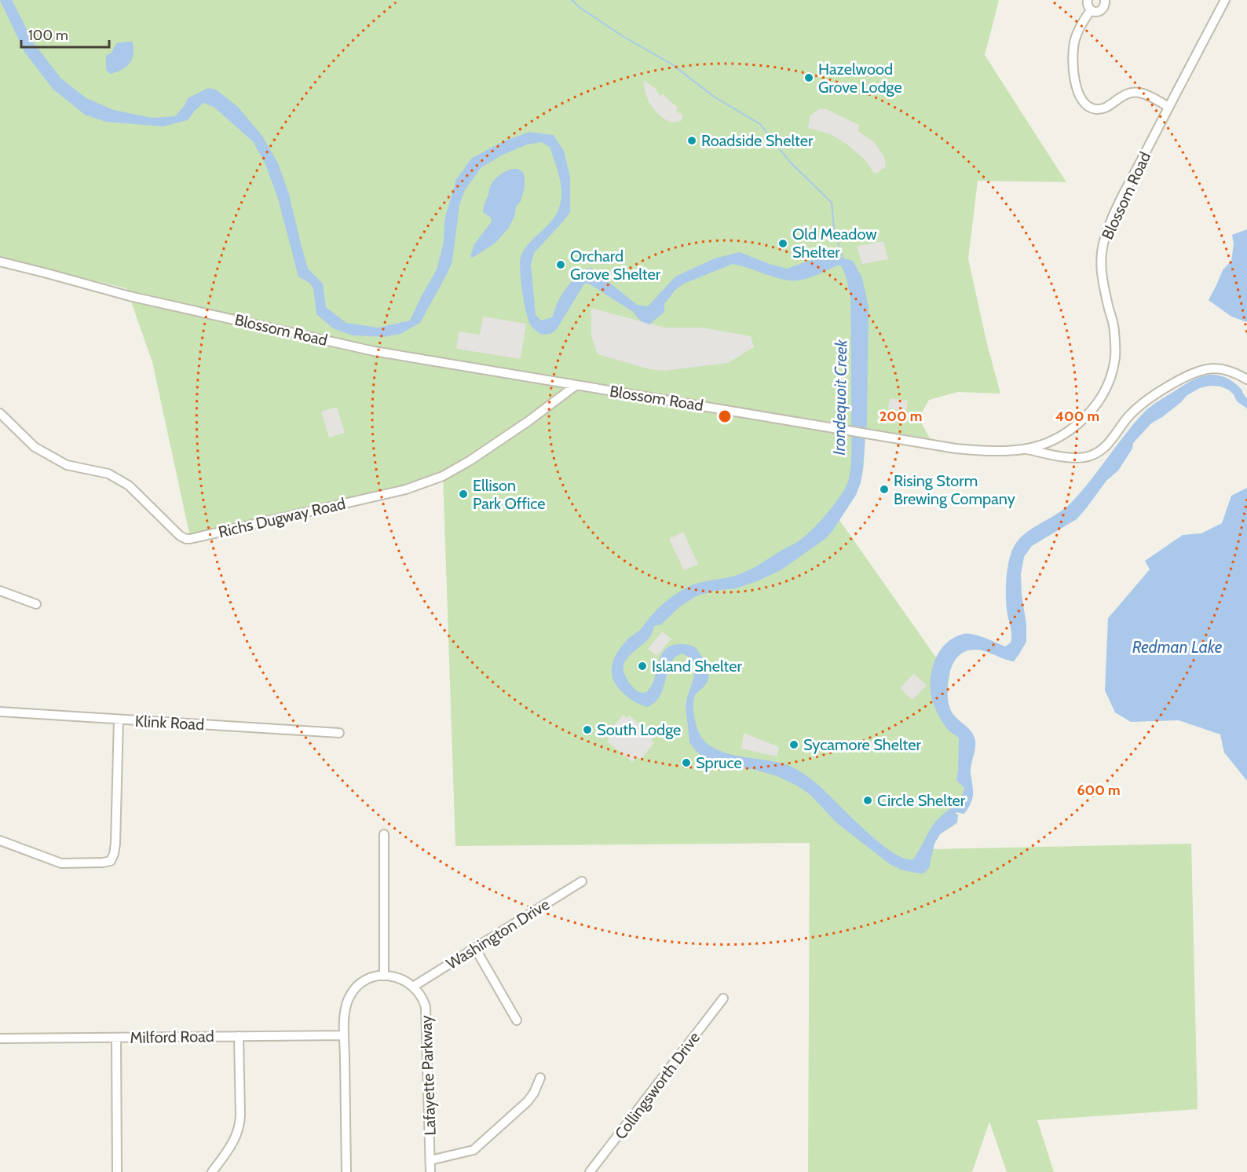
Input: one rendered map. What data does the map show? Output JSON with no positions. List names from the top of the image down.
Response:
{
  "streets": {
    "street": [
      "Blossom Road",
      "Richs Dugway Road",
      "Klink Road",
      "Washington Drive",
      "Milford Road",
      "Lafayette Parkway",
      "Collingsworth Drive"
    ]
  },
  "crossings": [
    ["Blossom Road", "Richs Dugway Road"],
    ["Washington Drive", "Lafayette Parkway"]
  ],
  "water": ["Irondequoit Creek", "Redman Lake"],
  "places": [
    "Hazelwood Grove Lodge",
    "Roadside Shelter",
    "Old Meadow Shelter",
    "Orchard Grove Shelter",
    "Rising Storm Brewing Company",
    "Ellison Park Office",
    "Island Shelter",
    "South Lodge",
    "Sycamore Shelter",
    "Spruce",
    "Circle Shelter"
  ],
  "scale_bar": "100 m",
  "rings": ["200 m", "400 m", "600 m"]
}
